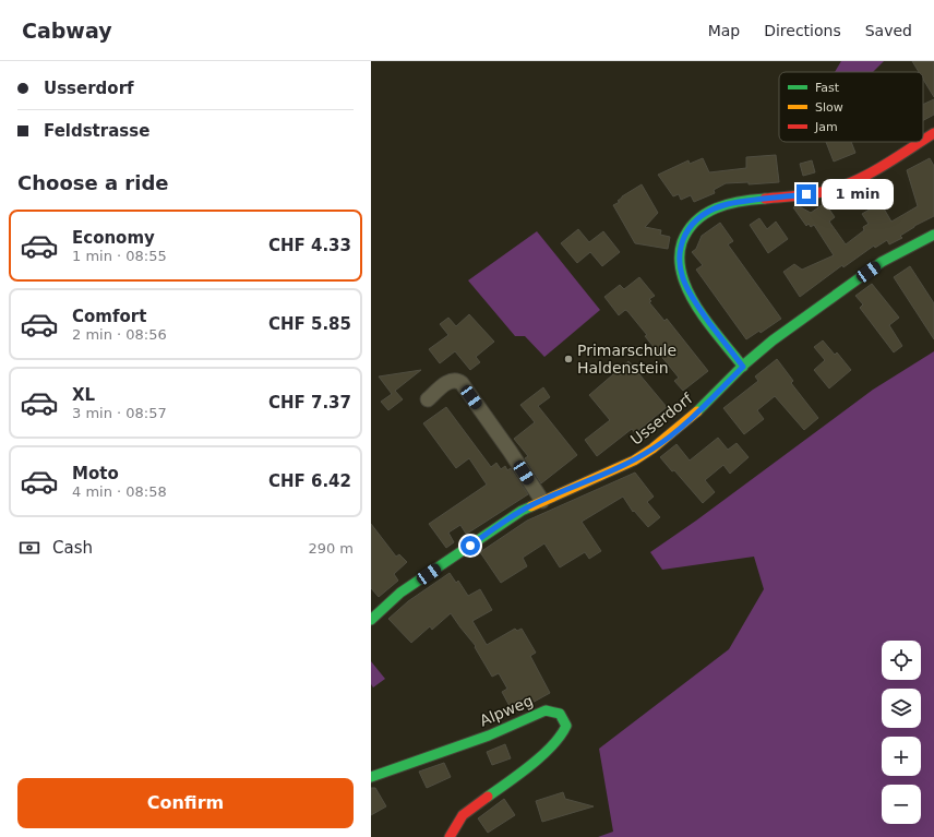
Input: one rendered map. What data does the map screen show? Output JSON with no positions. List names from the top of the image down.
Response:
{
  "streets": {
    "street": ["Usserdorf", "Alpweg"]
  },
  "places": ["Primarschule Haldenstein"],
  "legend": ["Fast", "Slow", "Jam"],
  "page": {
    "header": "Cabway",
    "nav": ["Map", "Directions", "Saved"],
    "banner": ["Usserdorf", "Feldstrasse"],
    "heading": "Choose a ride",
    "bubble": "1 min",
    "list": [
      {
        "name": "Economy",
        "note": "1 min · 08:55",
        "value": "CHF 4.33"
      },
      {
        "name": "Comfort",
        "note": "2 min · 08:56",
        "value": "CHF 5.85"
      },
      {
        "name": "XL",
        "note": "3 min · 08:57",
        "value": "CHF 7.37"
      },
      {
        "name": "Moto",
        "note": "4 min · 08:58",
        "value": "CHF 6.42"
      }
    ],
    "pay": ["Cash", "290 m"],
    "map_buttons": ["+", "−"],
    "buttons": "Confirm"
  }
}
